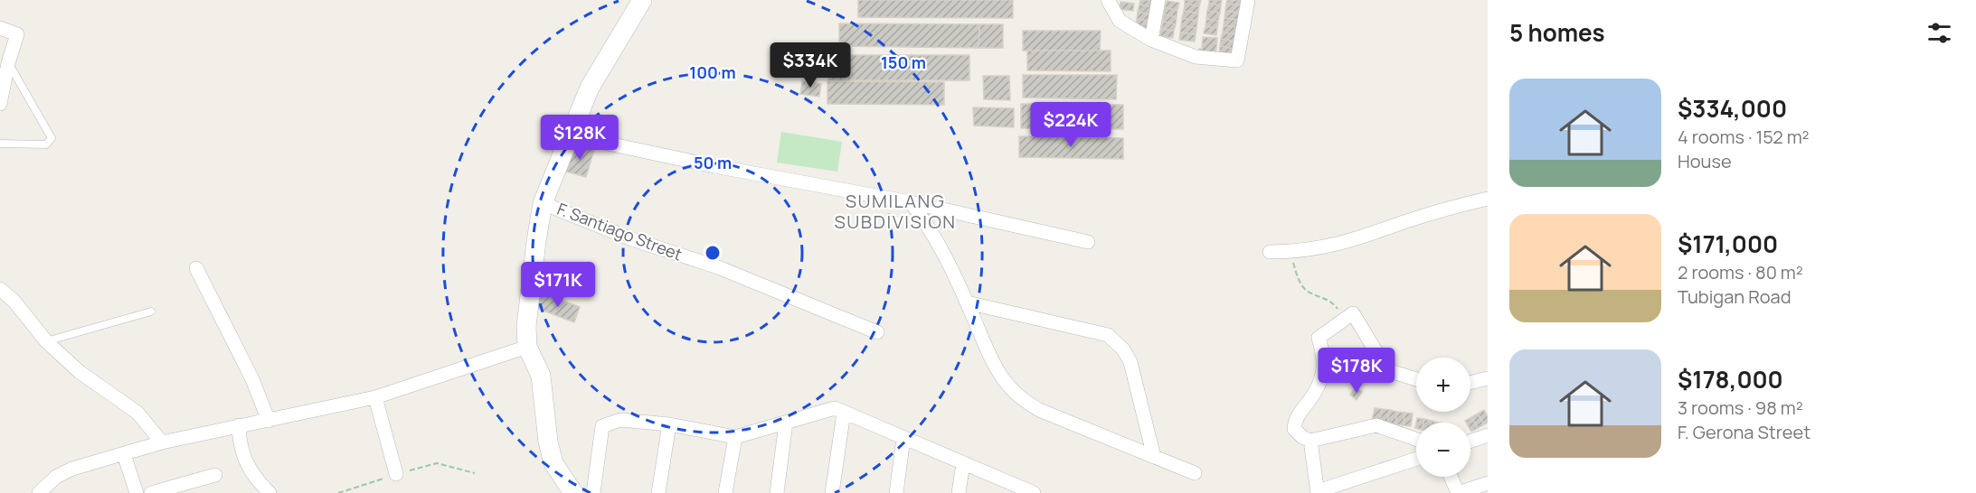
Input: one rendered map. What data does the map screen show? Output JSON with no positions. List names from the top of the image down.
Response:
{
  "streets": {
    "street": ["F. Santiago Street"]
  },
  "districts": ["SUMILANG SUBDIVISION"],
  "page": {
    "heading": "5 homes",
    "price": [
      "$334K",
      "$224K",
      "$128K",
      "$171K",
      "$178K"
    ],
    "list": [
      {
        "name": "$334,000",
        "note": "4 rooms · 152 m² · House"
      },
      {
        "name": "$171,000",
        "note": "2 rooms · 80 m² · Tubigan Road"
      },
      {
        "name": "$178,000",
        "note": "3 rooms · 98 m² · F. Gerona Street"
      }
    ],
    "map_buttons": ["+", "−"]
  },
  "rings": ["150 m", "100 m", "50 m"]
}
